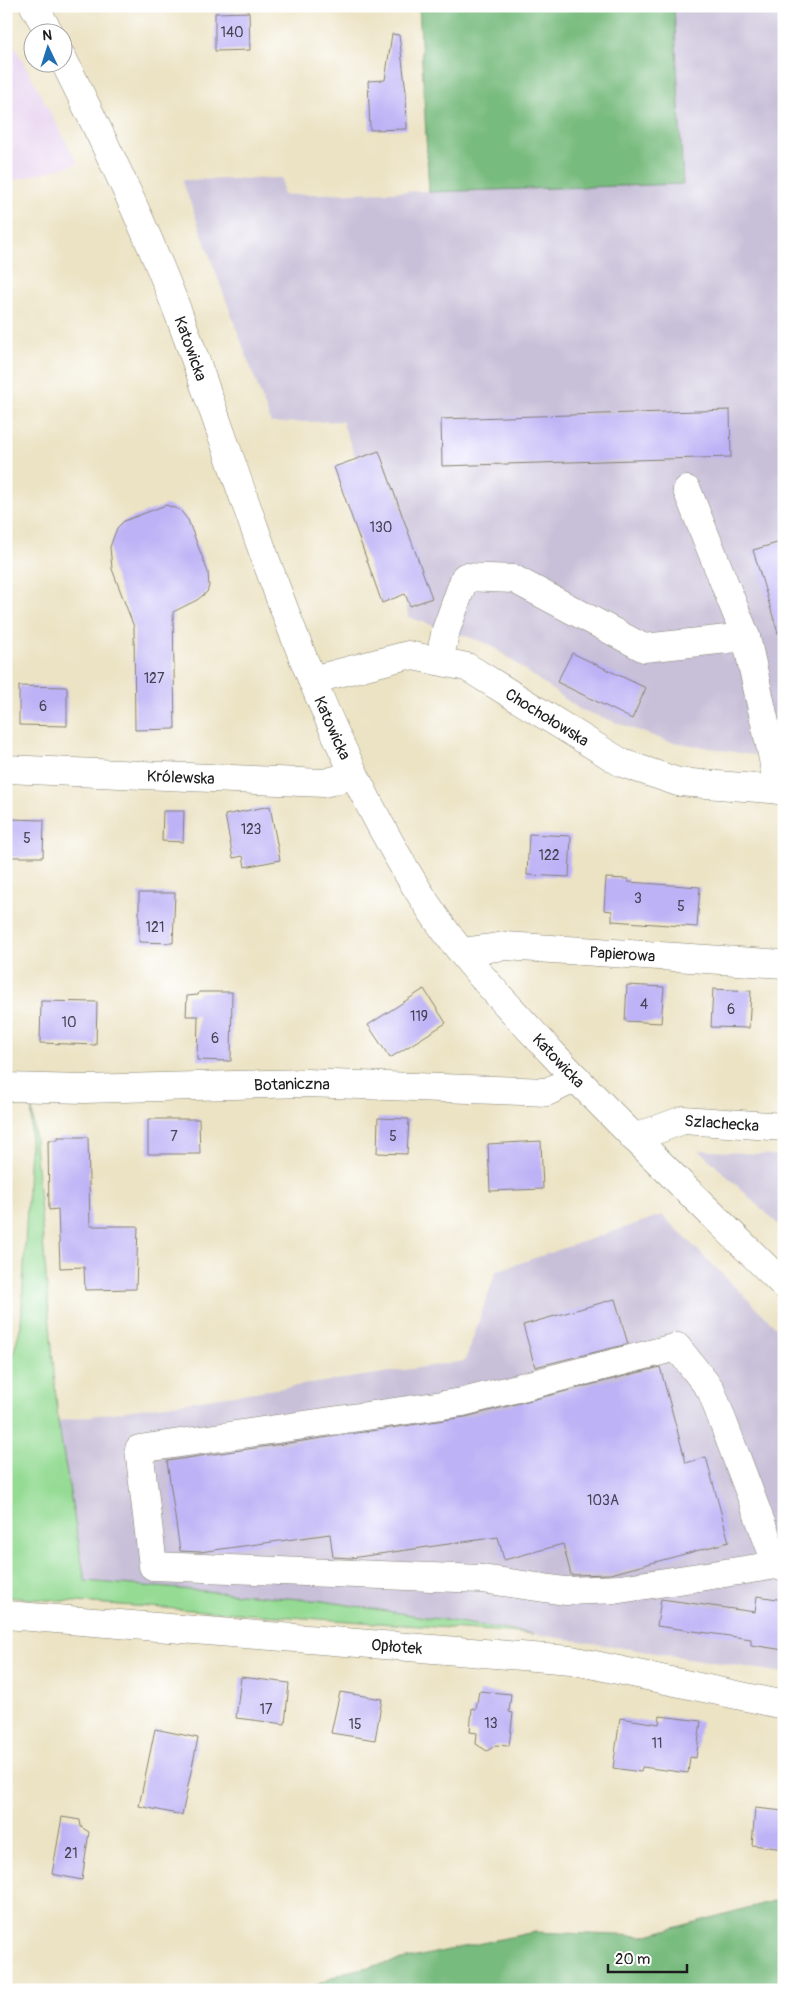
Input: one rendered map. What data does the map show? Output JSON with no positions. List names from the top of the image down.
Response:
{
  "streets": {
    "street": [
      "Katowicka",
      "Chochołowska",
      "Królewska",
      "Papierowa",
      "Botaniczna",
      "Szlachecka",
      "Opłotek"
    ]
  },
  "crossings": [
    ["Katowicka", "Chochołowska"],
    ["Katowicka", "Królewska"],
    ["Katowicka", "Papierowa"],
    ["Katowicka", "Botaniczna"],
    ["Katowicka", "Szlachecka"]
  ],
  "house_numbers": [
    "140",
    "130",
    "127",
    "6",
    "123",
    "5",
    "122",
    "3",
    "5",
    "121",
    "4",
    "6",
    "119",
    "10",
    "6",
    "7",
    "5",
    "103A",
    "17",
    "13",
    "15",
    "11",
    "21"
  ],
  "scale_bar": "20 m",
  "north": "top"
}
